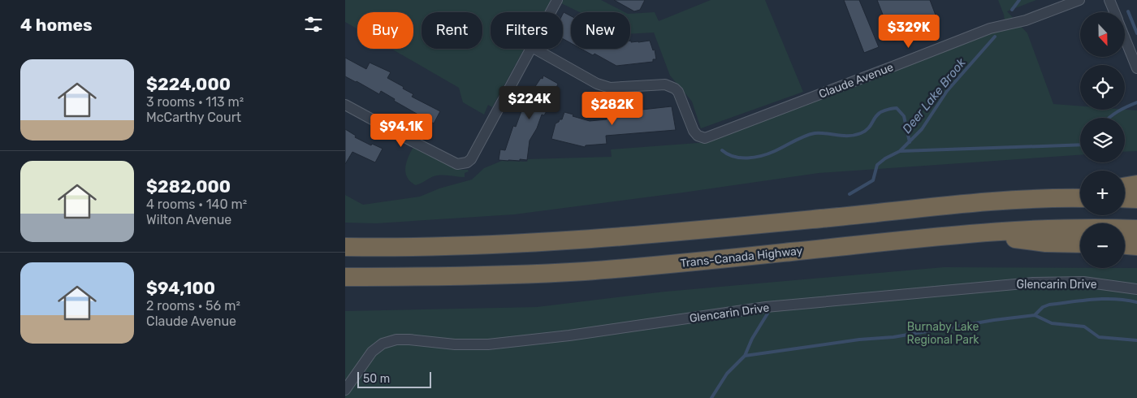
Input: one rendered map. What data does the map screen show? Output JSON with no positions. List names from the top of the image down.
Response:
{
  "streets": {
    "highway": ["Trans-Canada Highway"],
    "street": ["Claude Avenue", "Glencarin Drive"]
  },
  "water": ["Deer Lake Brook"],
  "parks": ["Burnaby Lake Regional Park"],
  "scale_bar": "50 m",
  "north": "bottom",
  "page": {
    "heading": "4 homes",
    "map_buttons": ["+", "−"],
    "chip": [
      "Buy",
      "Rent",
      "Filters",
      "New"
    ],
    "price": [
      "$329K",
      "$224K",
      "$282K",
      "$94.1K"
    ],
    "list": [
      {
        "name": "$224,000",
        "note": "3 rooms · 113 m² · McCarthy Court"
      },
      {
        "name": "$282,000",
        "note": "4 rooms · 140 m² · Wilton Avenue"
      },
      {
        "name": "$94,100",
        "note": "2 rooms · 56 m² · Claude Avenue"
      }
    ],
    "scale": "50 m"
  }
}
